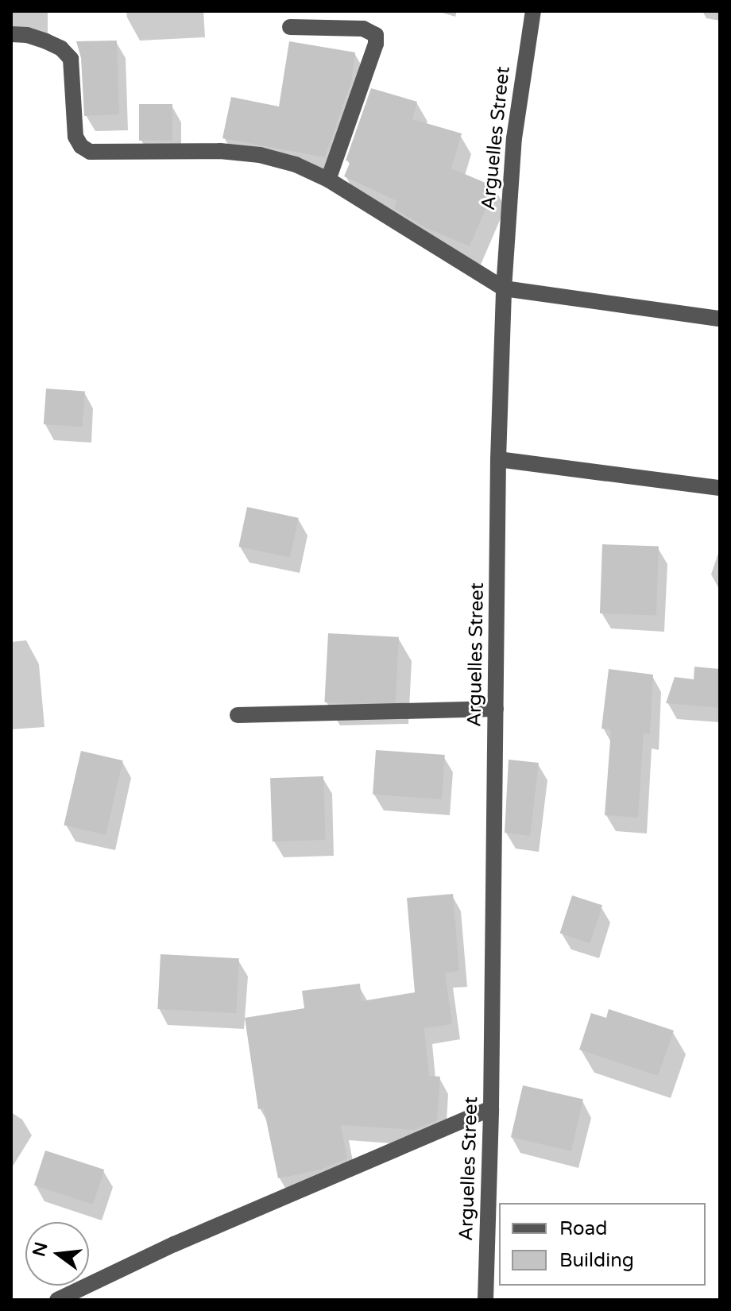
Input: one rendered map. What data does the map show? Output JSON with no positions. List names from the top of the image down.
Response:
{
  "streets": {
    "street": ["Arguelles Street"]
  },
  "legend": ["Road", "Building"],
  "north": "left"
}
